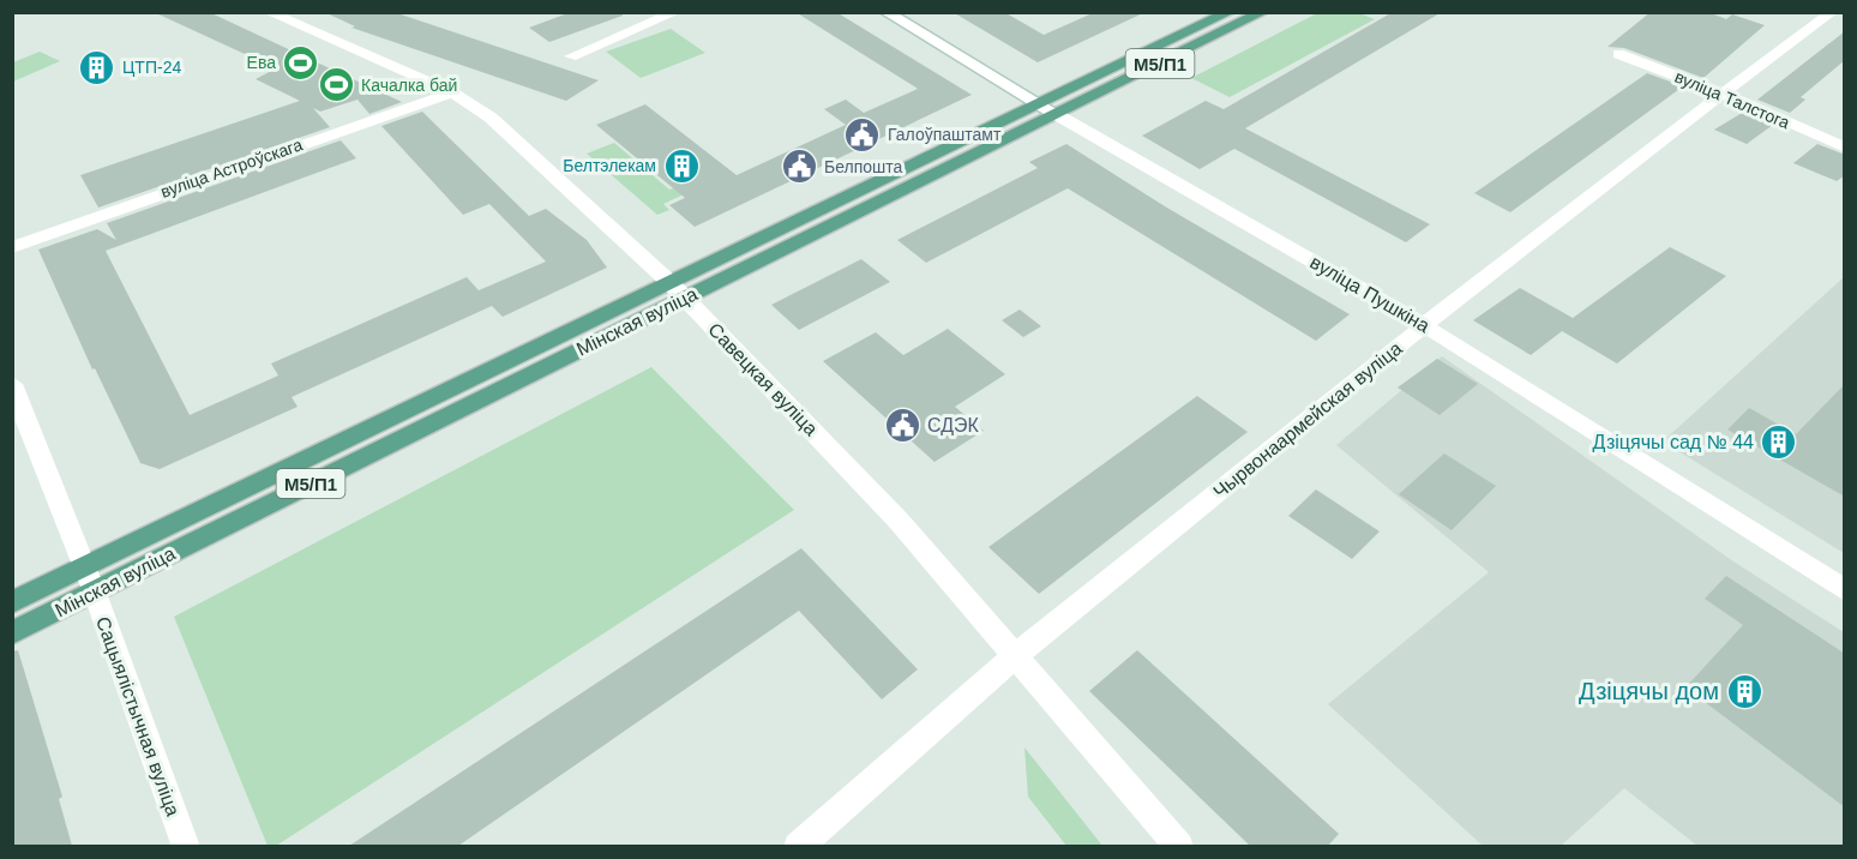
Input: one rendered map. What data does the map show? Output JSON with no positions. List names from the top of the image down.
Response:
{
  "streets": {
    "main road": ["М5/П1", "Мінская вуліца"],
    "street": [
      "вуліца Талстога",
      "вуліца Астроўскага",
      "вуліца Пушкіна",
      "Савецкая вуліца",
      "Чырвонаармейская вуліца",
      "Сацыялістычная вуліца"
    ]
  },
  "crossings": [
    ["вуліца Талстога", "Чырвонаармейская вуліца"],
    ["вуліца Астроўскага", "Савецкая вуліца"],
    ["вуліца Пушкіна", "Мінская вуліца"],
    ["вуліца Пушкіна", "Чырвонаармейская вуліца"],
    ["Мінская вуліца", "Савецкая вуліца"],
    ["Мінская вуліца", "Сацыялістычная вуліца"],
    ["Савецкая вуліца", "Чырвонаармейская вуліца"]
  ],
  "places": {
    "sports": ["Ева", "Качалка бай"],
    "building": [
      "ЦТП-24",
      "Белтэлекам",
      "Дзіцячы сад № 44",
      "Дзіцячы дом"
    ],
    "public building": ["Галоўпаштамт", "Белпошта", "СДЭК"]
  }
}
